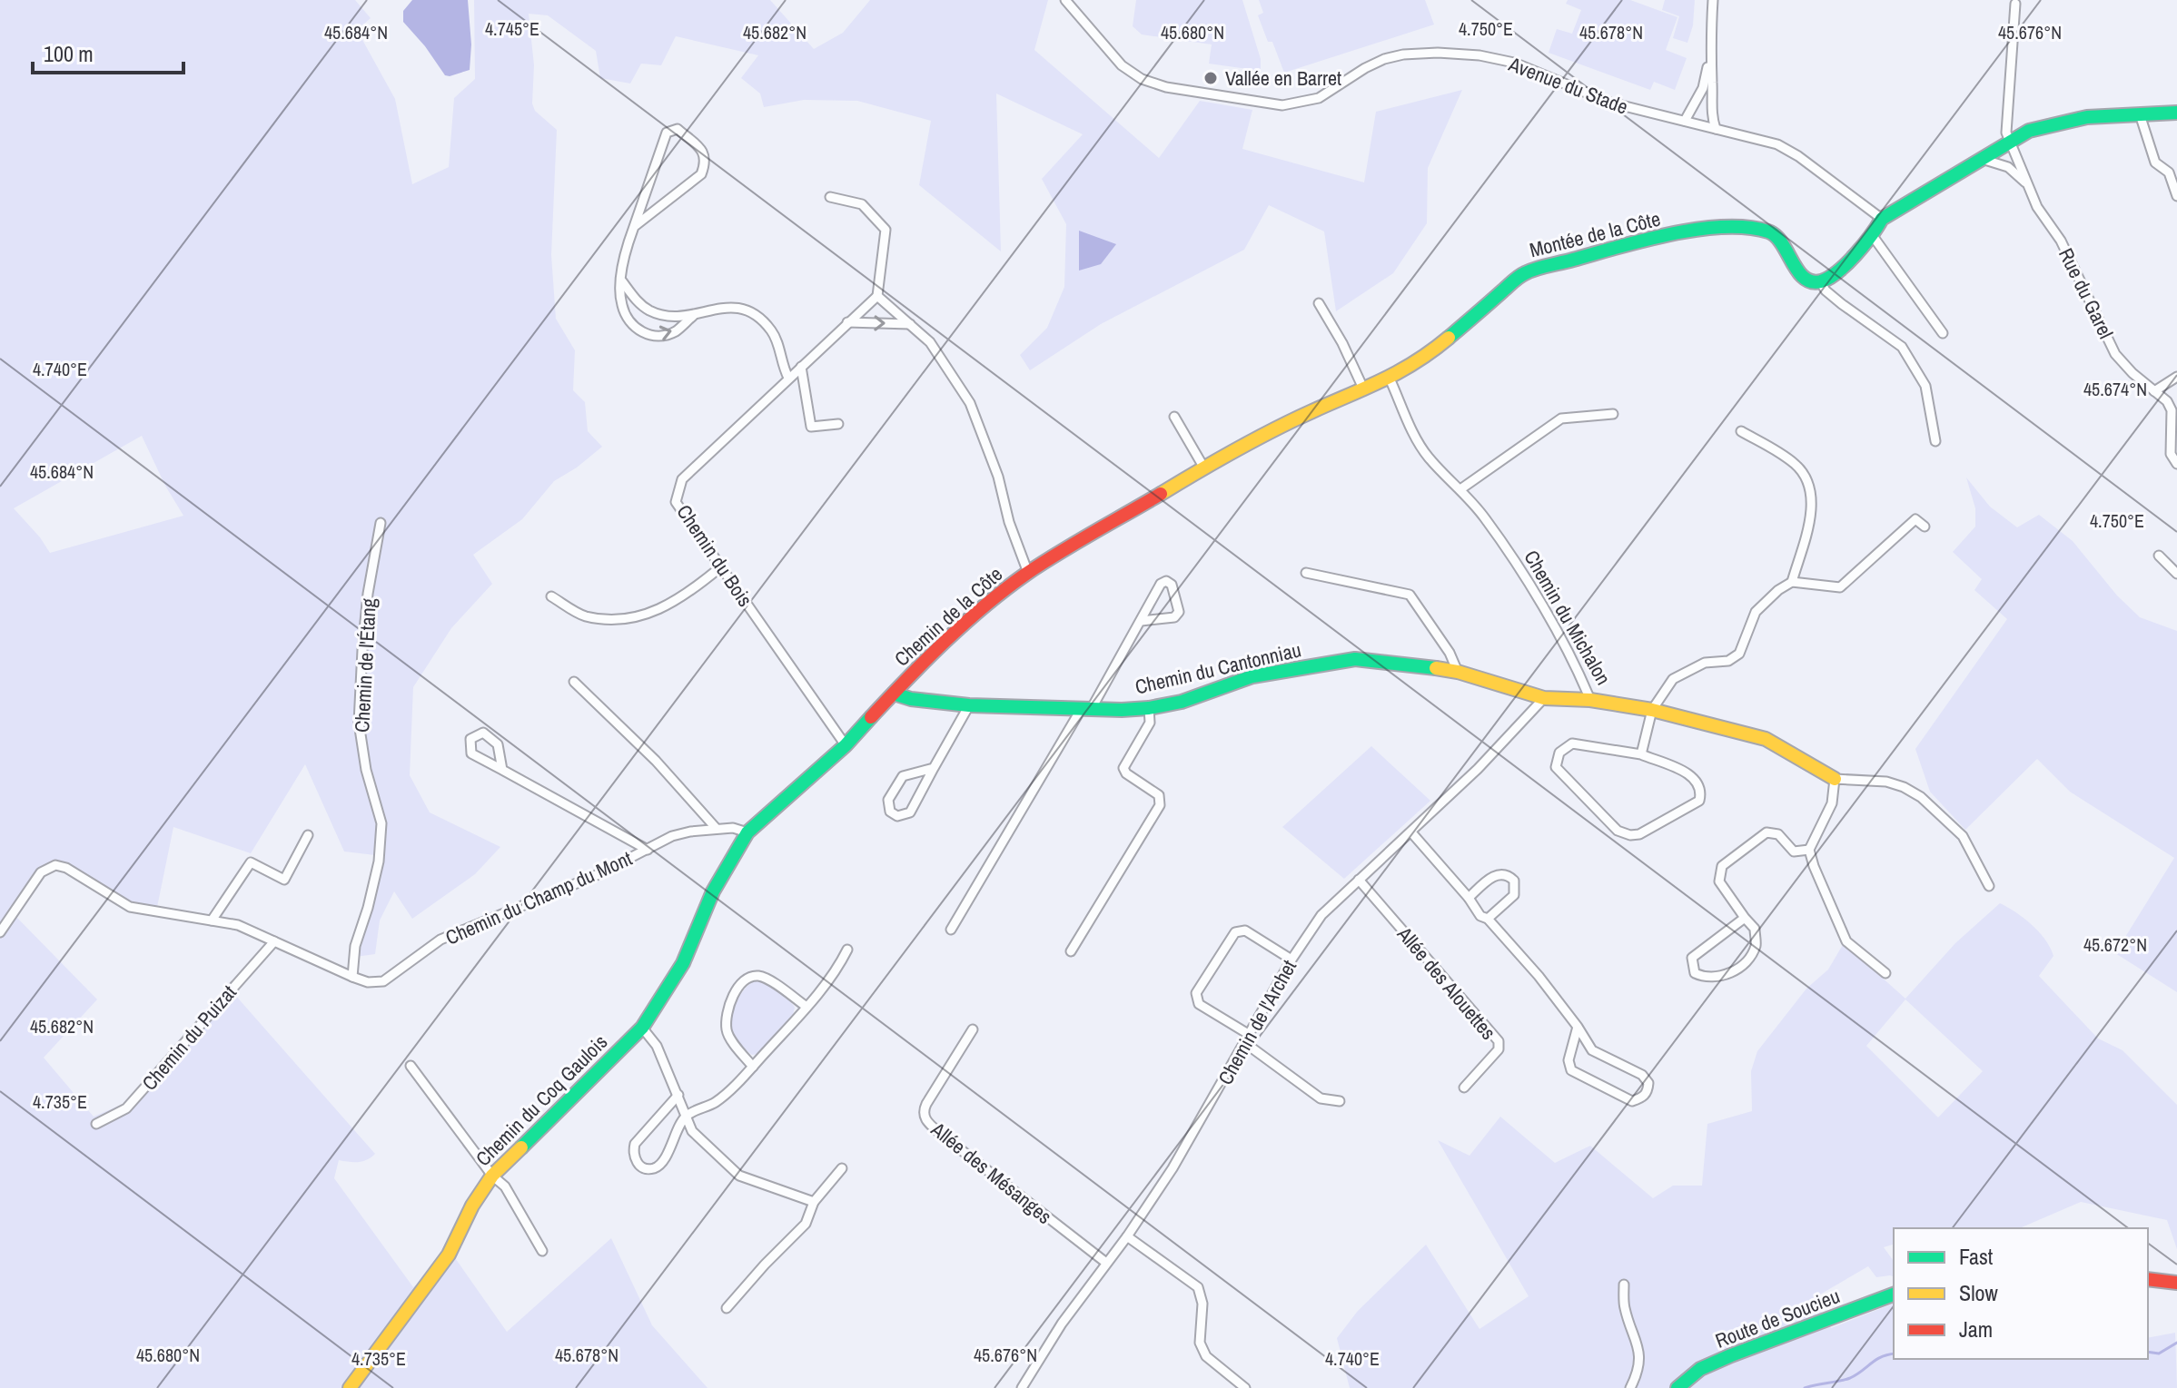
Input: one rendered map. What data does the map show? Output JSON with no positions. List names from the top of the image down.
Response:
{
  "streets": {
    "street": [
      "Avenue du Stade",
      "Montée de la Côte",
      "Rue du Garel",
      "Chemin du Bois",
      "Chemin de la Côte",
      "Chemin du Michalon",
      "Chemin de l'Étang",
      "Chemin du Cantonniau",
      "Chemin du Champ du Mont",
      "Allée des Alouettes",
      "Chemin de l'Archet",
      "Chemin du Puizat",
      "Chemin du Coq Gaulois",
      "Allée des Mésanges",
      "Route de Soucieu"
    ]
  },
  "crossings": [
    ["Montée de la Côte", "Chemin de la Côte"],
    ["Montée de la Côte", "Chemin du Michalon"],
    ["Chemin du Bois", "Chemin de la Côte"],
    ["Chemin de la Côte", "Chemin du Michalon"],
    ["Chemin de la Côte", "Chemin du Cantonniau"],
    ["Chemin de la Côte", "Chemin du Champ du Mont"],
    ["Chemin de la Côte", "Chemin du Coq Gaulois"],
    ["Chemin du Michalon", "Chemin du Cantonniau"],
    ["Chemin de l'Étang", "Chemin du Champ du Mont"],
    ["Chemin du Cantonniau", "Chemin de l'Archet"],
    ["Chemin du Champ du Mont", "Chemin du Puizat"],
    ["Chemin du Champ du Mont", "Chemin du Coq Gaulois"],
    ["Allée des Alouettes", "Chemin de l'Archet"],
    ["Chemin de l'Archet", "Allée des Mésanges"]
  ],
  "places": ["Vallée en Barret"],
  "legend": ["Fast", "Slow", "Jam"],
  "scale_bar": "100 m",
  "coordinates": [
    "4.745°E",
    "4.750°E",
    "45.684°N",
    "45.682°N",
    "45.680°N",
    "45.678°N",
    "45.676°N",
    "4.740°E",
    "45.674°N",
    "45.672°N",
    "4.735°E"
  ]
}
